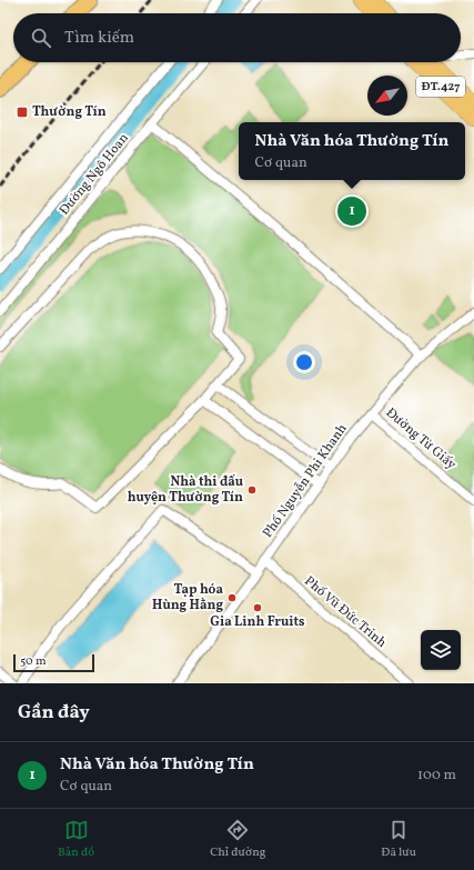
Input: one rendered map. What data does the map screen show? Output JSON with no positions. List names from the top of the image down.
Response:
{
  "streets": {
    "main road": ["ĐT.427"],
    "street": [
      "Đường Ngô Hoan",
      "Đường Từ Giấy",
      "Phố Nguyễn Phi Khanh",
      "Phố Vũ Đức Trinh"
    ]
  },
  "crossings": [
    ["Đường Từ Giấy", "Phố Nguyễn Phi Khanh"],
    ["Phố Nguyễn Phi Khanh", "Phố Vũ Đức Trinh"]
  ],
  "places": {
    "transit": ["Thường Tín"],
    "other": ["Nhà thi đấu huyện Thường Tín", "Tạp hóa Hùng Hằng", "Gia Linh Fruits"]
  },
  "scale_bar": "50 m",
  "north": "bottom left",
  "page": {
    "search": "Tìm kiếm",
    "popup": ["Nhà Văn hóa Thường Tín", "Cơ quan"],
    "pins": "1",
    "scale": "50 m",
    "heading": "Gần đây",
    "list": [
      {
        "mark": "1",
        "name": "Nhà Văn hóa Thường Tín",
        "note": "Cơ quan",
        "value": "100 m"
      }
    ],
    "nav": ["Bản đồ", "Chỉ đường", "Đã lưu"]
  }
}
